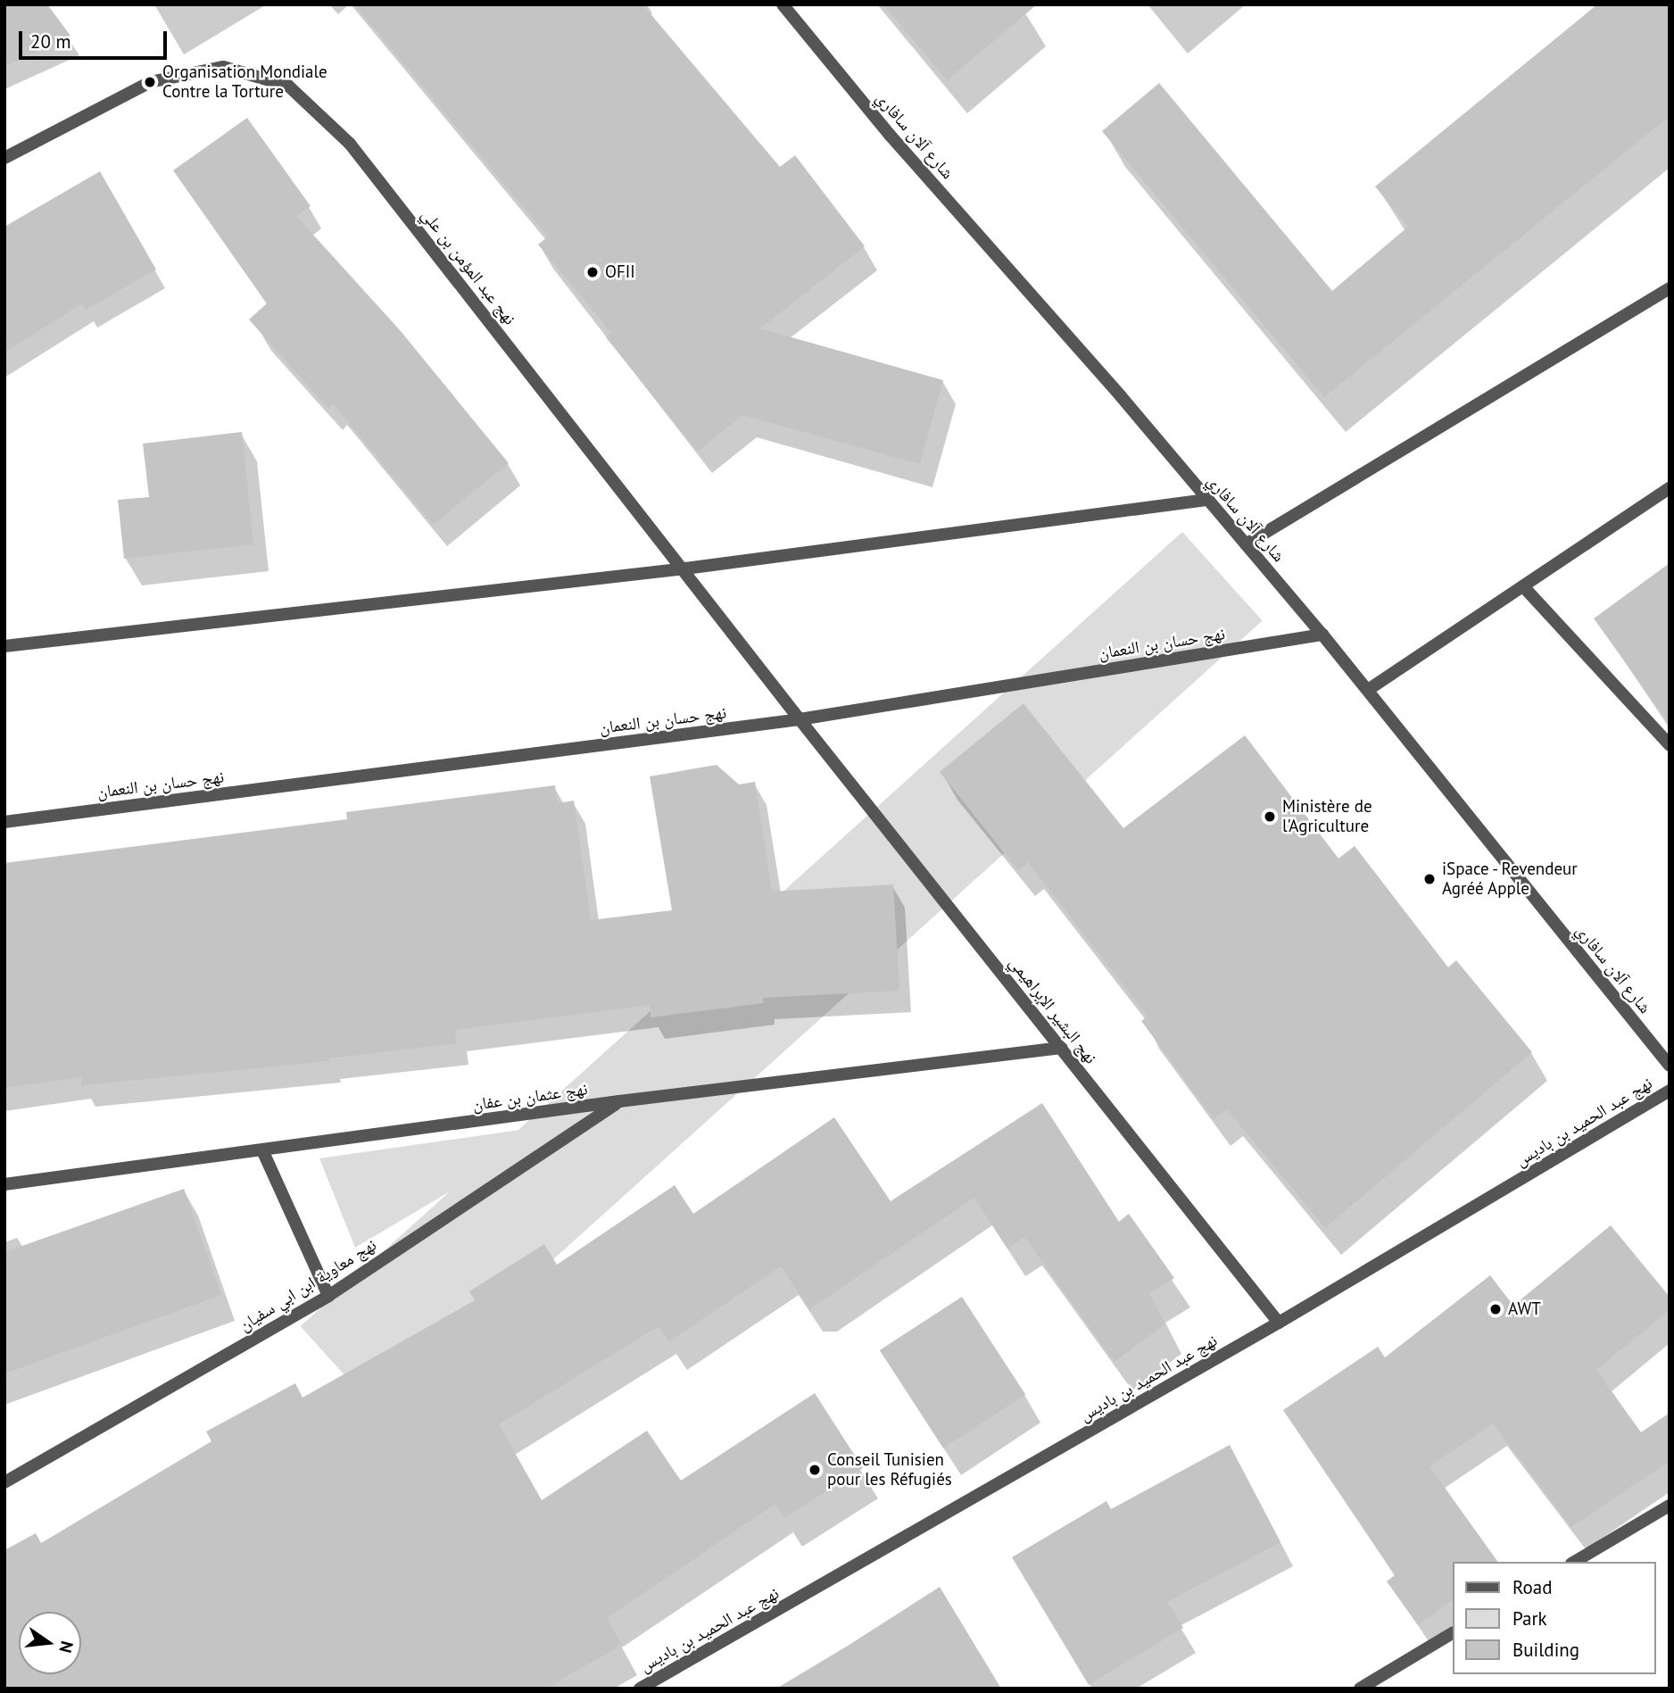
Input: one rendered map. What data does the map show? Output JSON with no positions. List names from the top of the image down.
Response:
{
  "streets": {
    "street": [
      "شارع آلان سافاري",
      "نهج عبد المؤمن بن علي",
      "نهج حسان بن النعمان",
      "نهج البشير الإبراهيمي",
      "نهج عثمان بن عفان",
      "نهج عبد الحميد بن باديس",
      "نهج معاوية ابن ابي سفيان"
    ]
  },
  "crossings": [
    ["شارع آلان سافاري", "نهج حسان بن النعمان"],
    ["نهج عبد المؤمن بن علي", "نهج حسان بن النعمان"],
    ["نهج عبد المؤمن بن علي", "نهج البشير الإبراهيمي"],
    ["نهج حسان بن النعمان", "نهج البشير الإبراهيمي"],
    ["نهج البشير الإبراهيمي", "نهج عثمان بن عفان"],
    ["نهج البشير الإبراهيمي", "نهج عبد الحميد بن باديس"],
    ["نهج عثمان بن عفان", "نهج معاوية ابن ابي سفيان"]
  ],
  "places": [
    "Organisation Mondiale Contre la Torture",
    "OFII",
    "Ministère de l'Agriculture",
    "iSpace - Revendeur Agréé Apple",
    "AWT",
    "Conseil Tunisien pour les Réfugiés"
  ],
  "legend": ["Road", "Park", "Building"],
  "scale_bar": "20 m",
  "north": "right"
}
